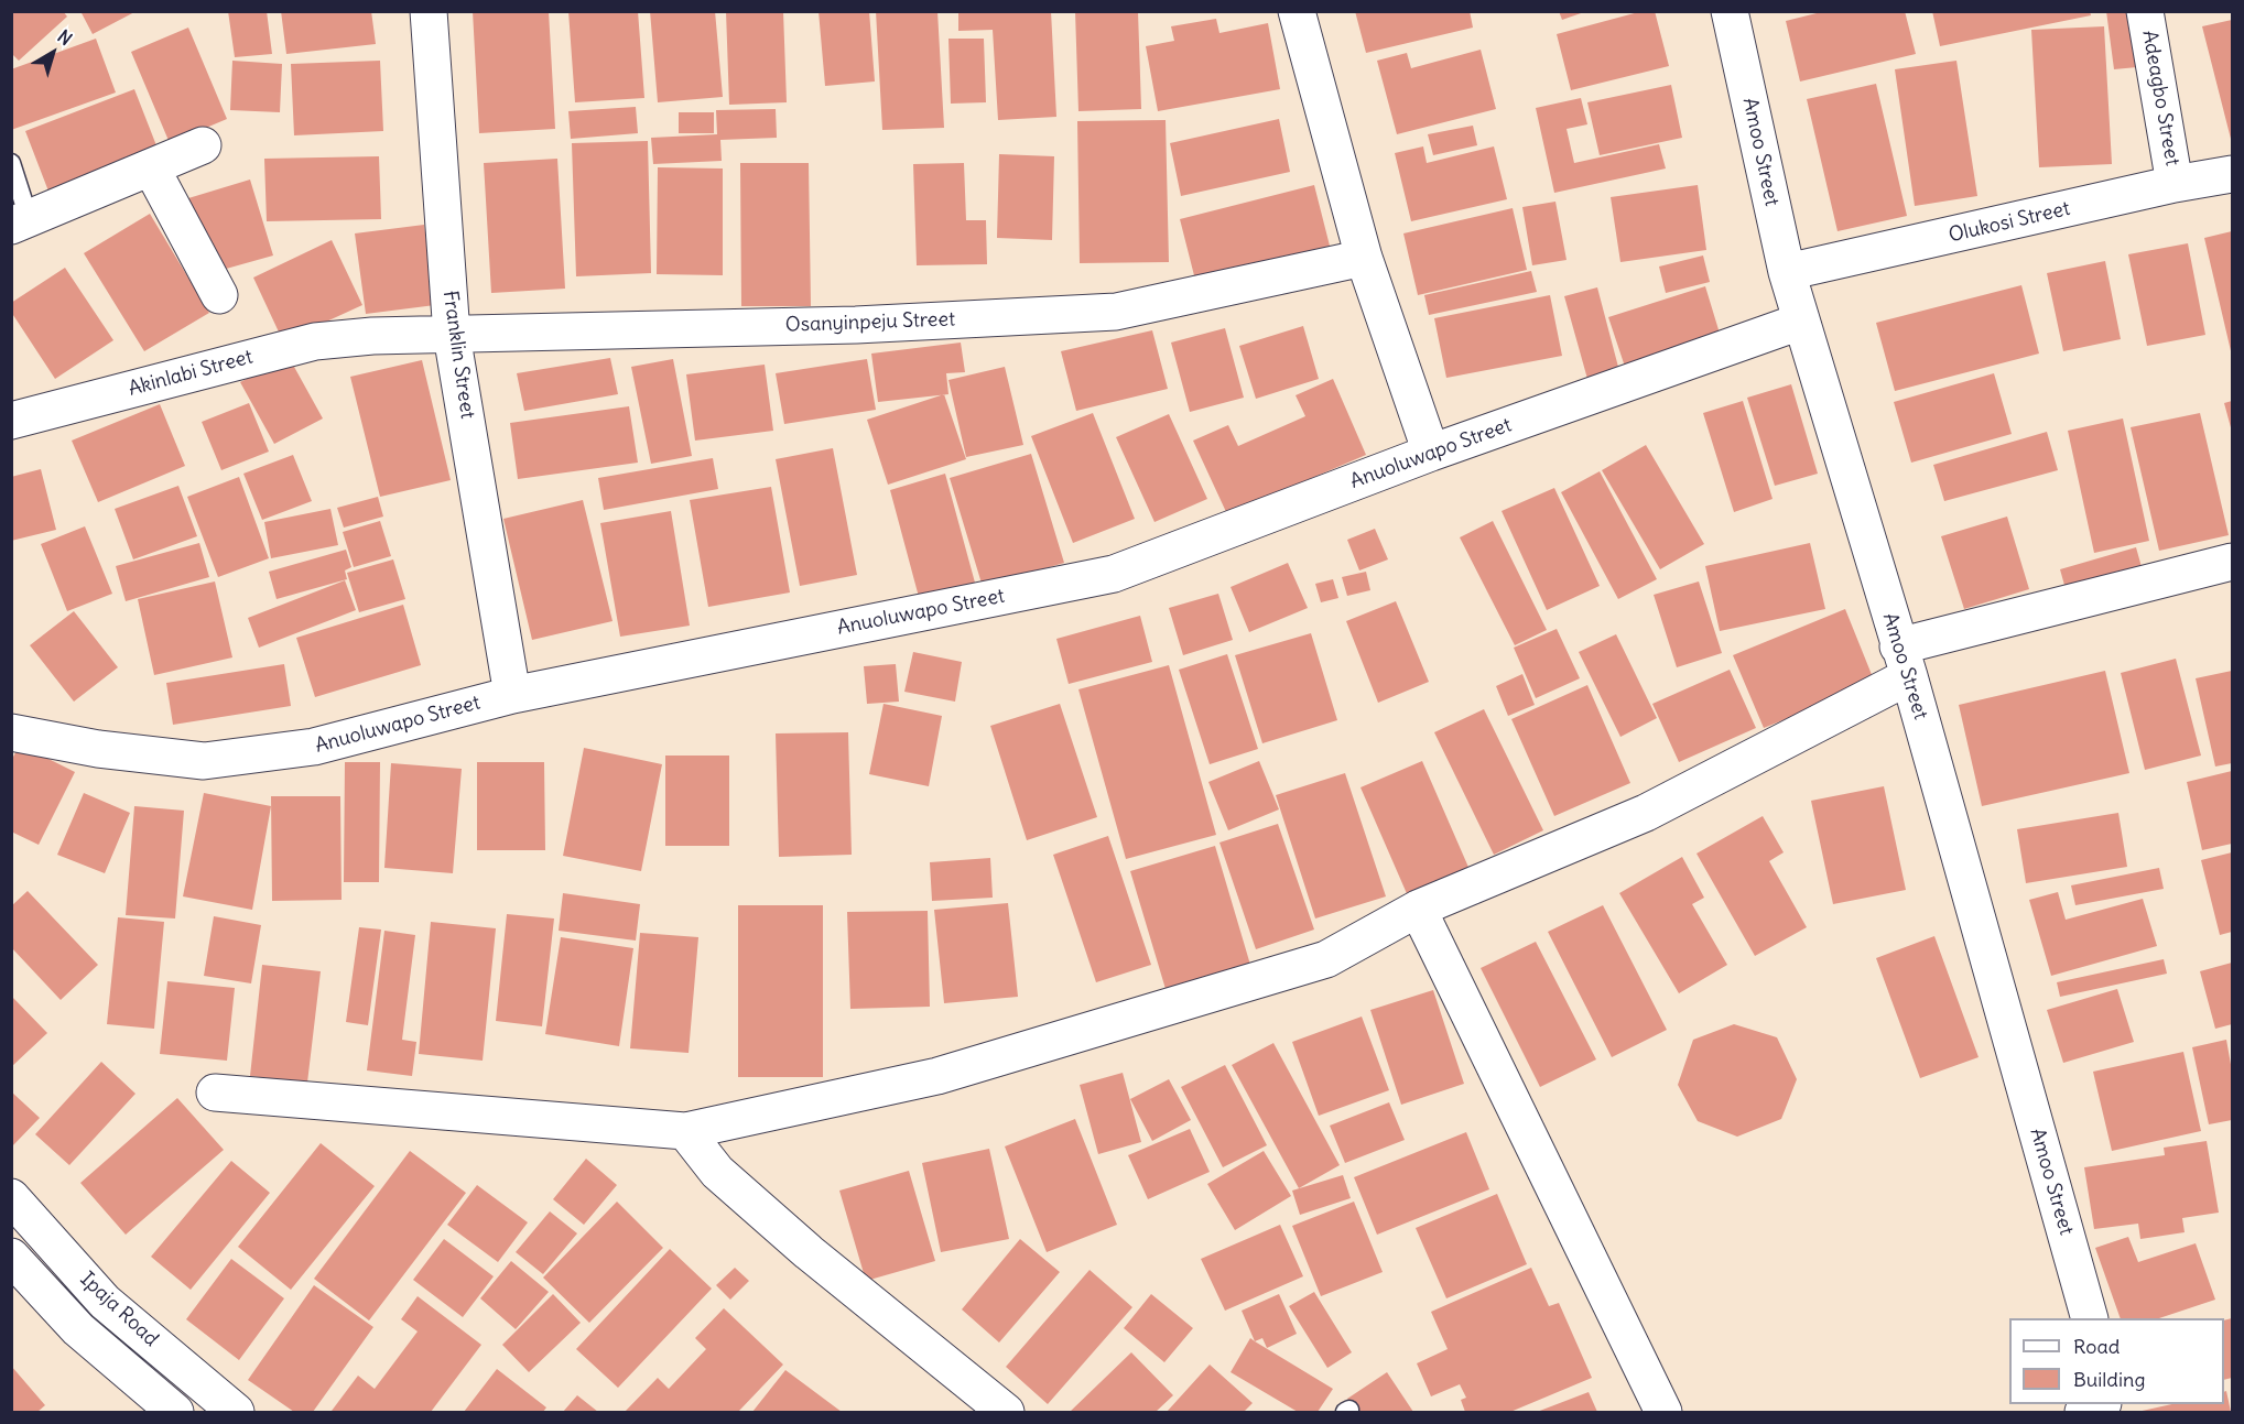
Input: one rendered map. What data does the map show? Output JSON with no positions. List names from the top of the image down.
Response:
{
  "streets": {
    "street": [
      "Adeagbo Street",
      "Amoo Street",
      "Olukosi Street",
      "Osanyinpeju Street",
      "Franklin Street",
      "Akinlabi Street",
      "Anuoluwapo Street",
      "Ipaja Road"
    ]
  },
  "crossings": [
    ["Adeagbo Street", "Olukosi Street"],
    ["Amoo Street", "Olukosi Street"],
    ["Amoo Street", "Anuoluwapo Street"],
    ["Osanyinpeju Street", "Franklin Street"],
    ["Osanyinpeju Street", "Akinlabi Street"],
    ["Franklin Street", "Anuoluwapo Street"]
  ],
  "legend": ["Road", "Building"],
  "north": "top right"
}
